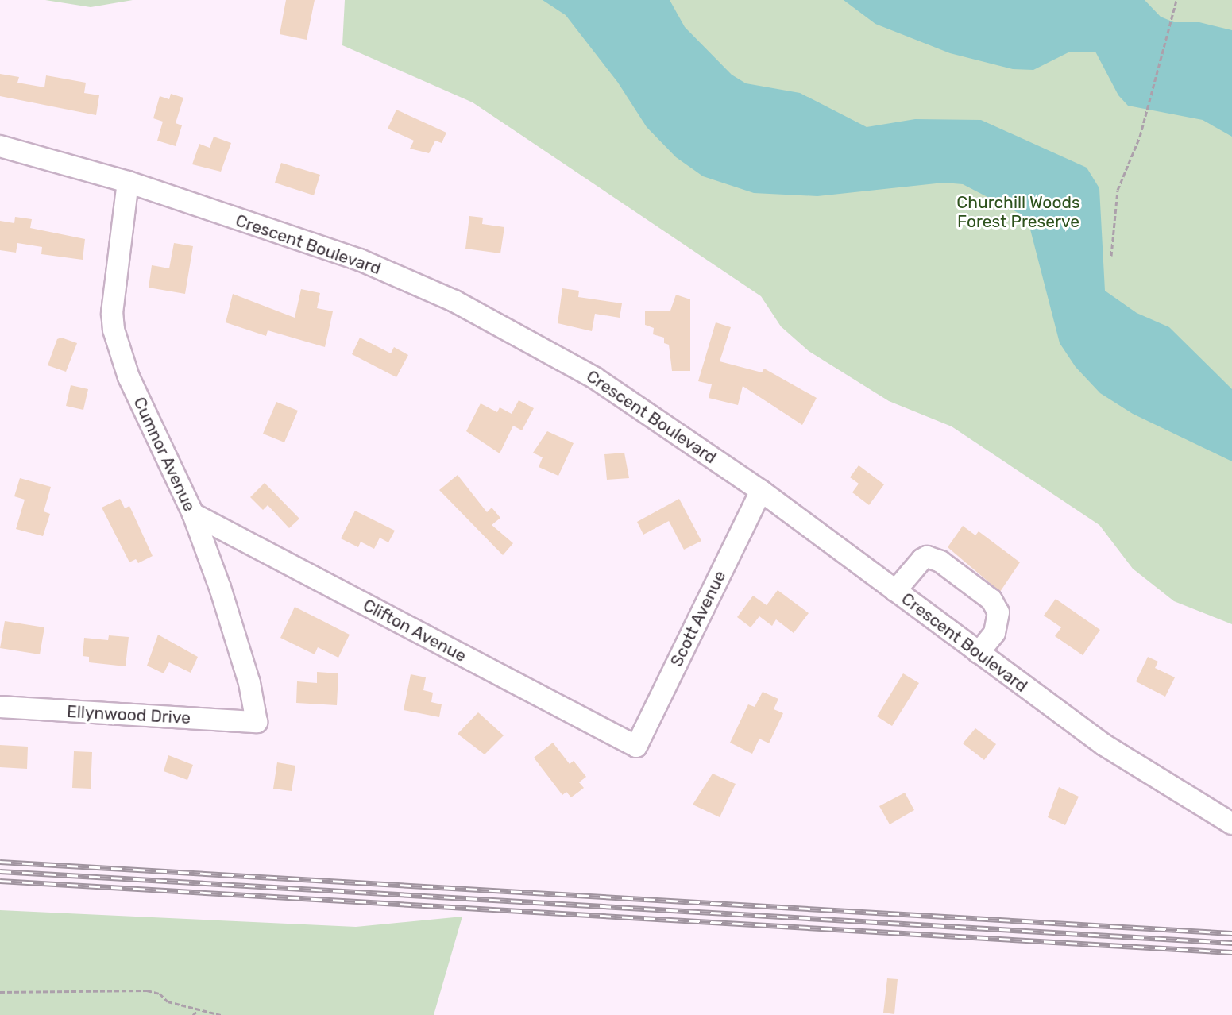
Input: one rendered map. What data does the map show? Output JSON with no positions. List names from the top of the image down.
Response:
{
  "streets": {
    "street": [
      "Crescent Boulevard",
      "Cumnor Avenue",
      "Scott Avenue",
      "Clifton Avenue",
      "Ellynwood Drive"
    ]
  },
  "crossings": [
    ["Crescent Boulevard", "Cumnor Avenue"],
    ["Crescent Boulevard", "Scott Avenue"],
    ["Cumnor Avenue", "Clifton Avenue"],
    ["Cumnor Avenue", "Ellynwood Drive"],
    ["Scott Avenue", "Clifton Avenue"]
  ],
  "parks": ["Churchill Woods Forest Preserve"]
}
